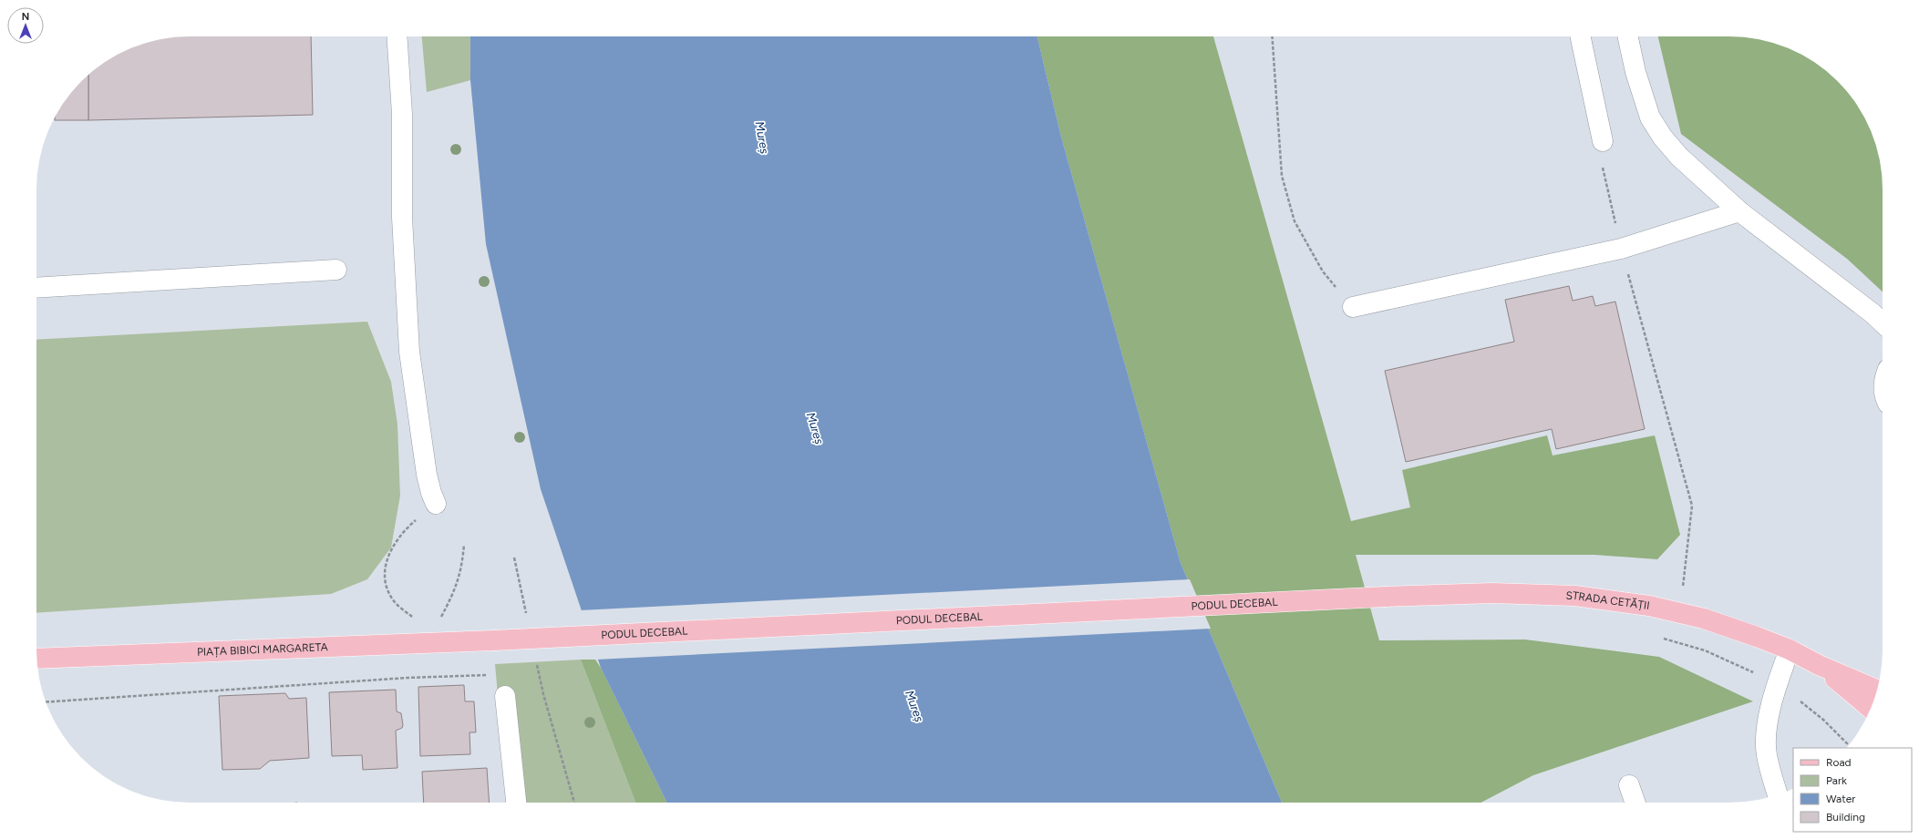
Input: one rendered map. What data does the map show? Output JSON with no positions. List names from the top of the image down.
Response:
{
  "streets": {
    "main road": ["STRADA CETĂȚII", "PODUL DECEBAL", "PIAȚA BIBICI MARGARETA"]
  },
  "crossings": [
    ["STRADA CETĂȚII", "PODUL DECEBAL"],
    ["PODUL DECEBAL", "PIAȚA BIBICI MARGARETA"]
  ],
  "water": ["Mureș"],
  "legend": [
    "Road",
    "Park",
    "Water",
    "Building"
  ],
  "north": "top"
}
